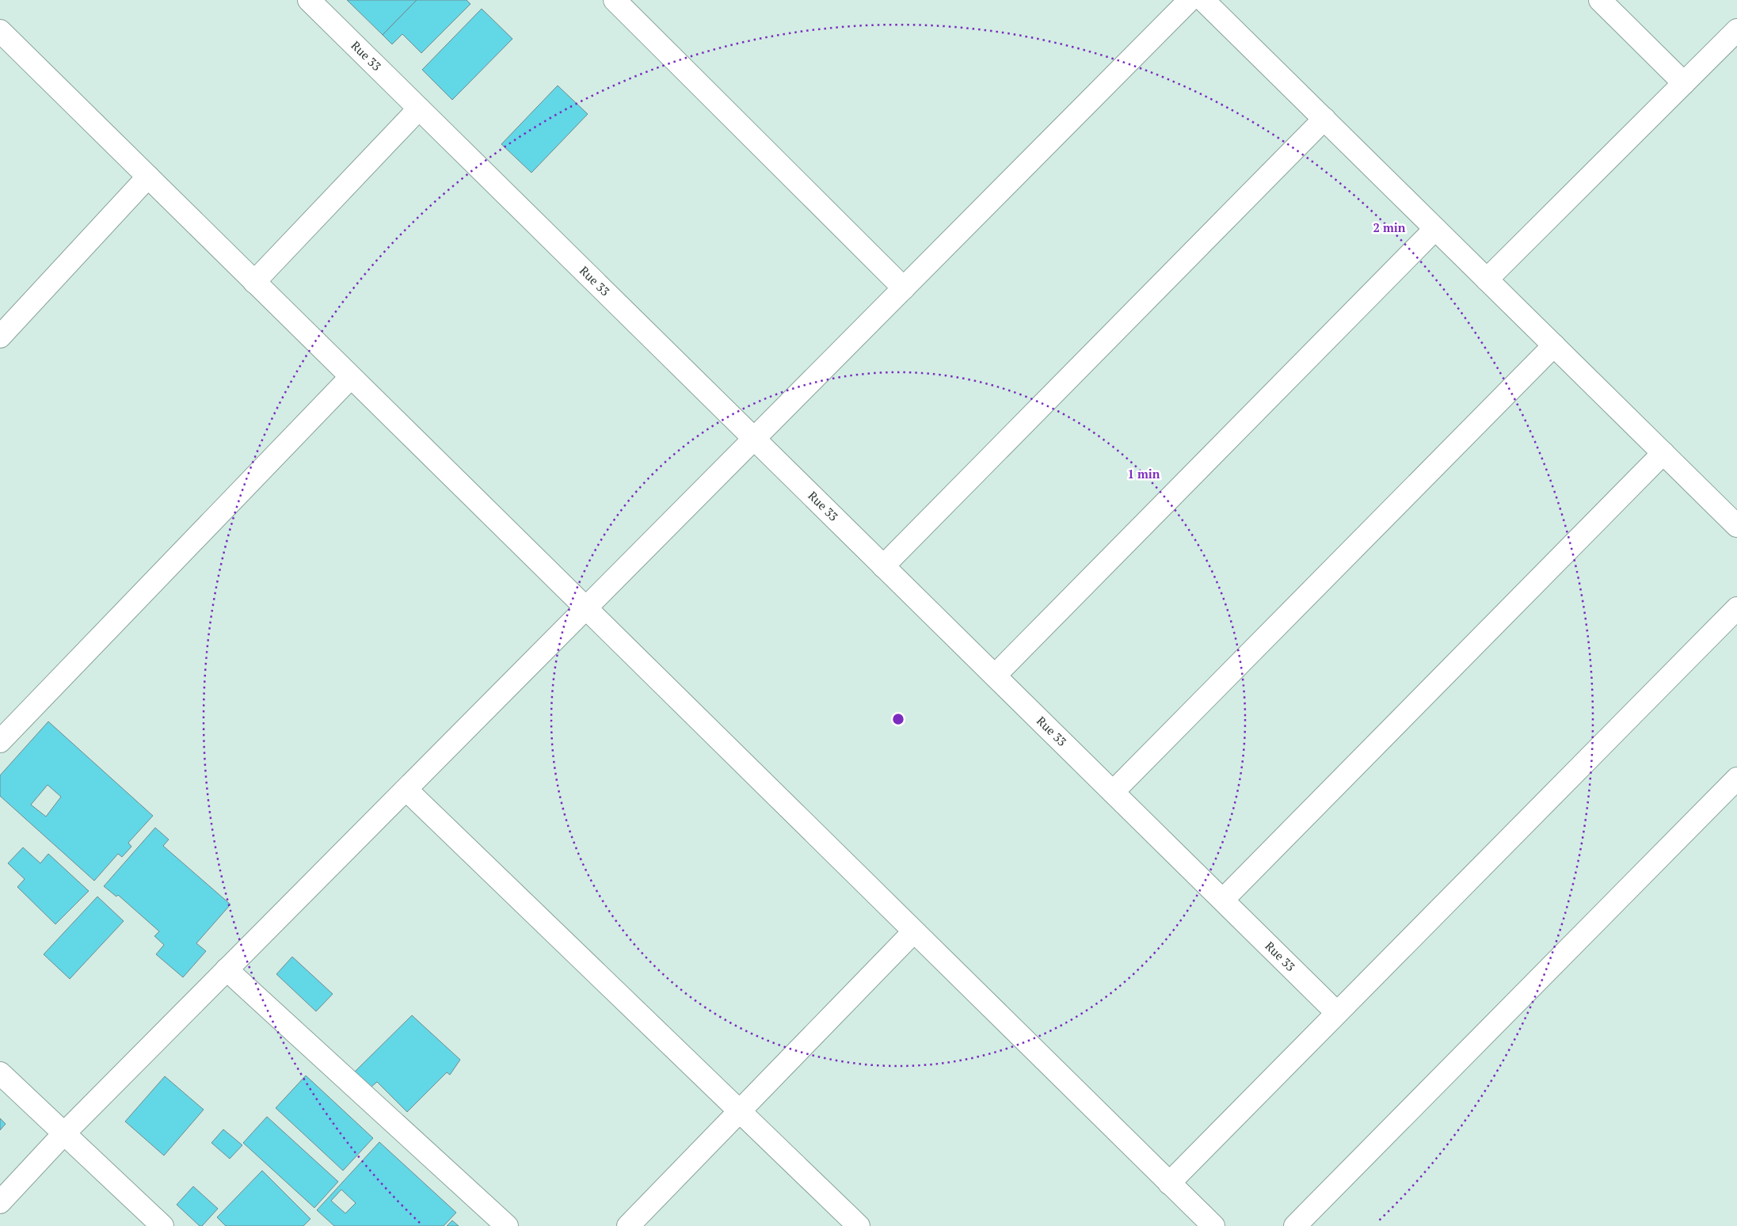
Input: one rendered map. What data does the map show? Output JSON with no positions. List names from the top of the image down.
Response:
{
  "streets": {
    "street": ["Rue 33"]
  },
  "rings": ["2 min", "1 min"]
}
